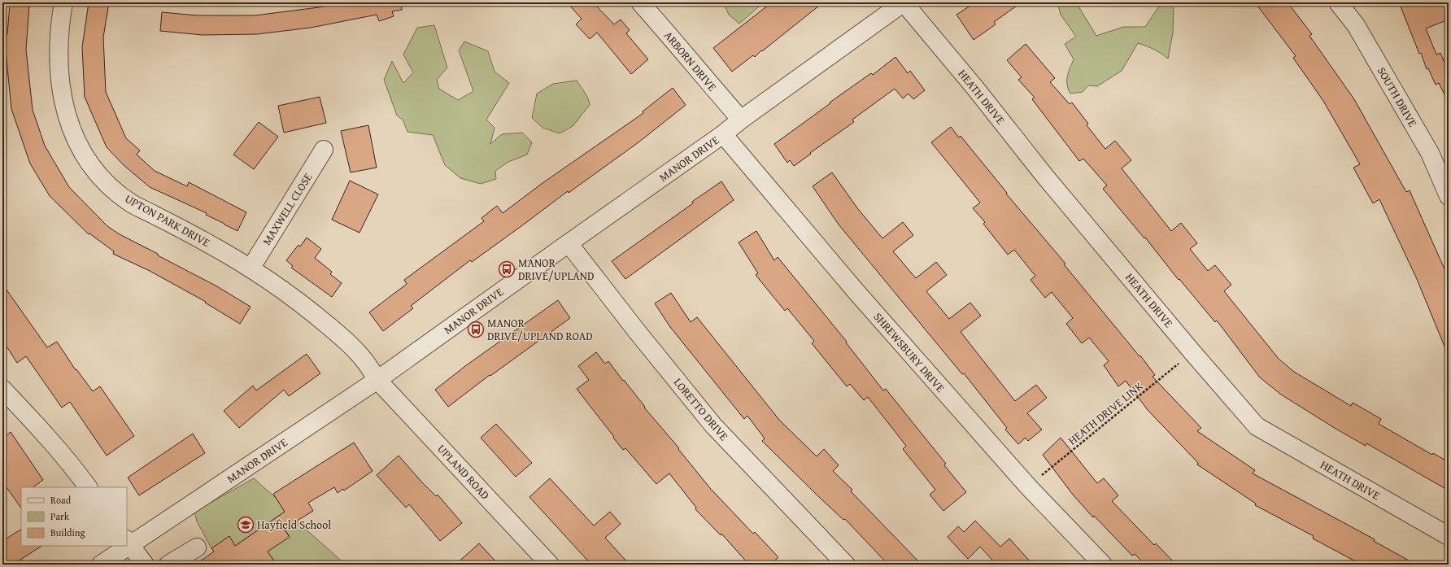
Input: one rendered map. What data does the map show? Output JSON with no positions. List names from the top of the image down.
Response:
{
  "streets": {
    "street": [
      "ARBORN DRIVE",
      "HEATH DRIVE",
      "SOUTH DRIVE",
      "MANOR DRIVE",
      "MAXWELL CLOSE",
      "UPTON PARK DRIVE",
      "SHREWSBURY DRIVE",
      "LORETTO DRIVE",
      "UPLAND ROAD"
    ],
    "path": ["HEATH DRIVE LINK"]
  },
  "crossings": [
    ["ARBORN DRIVE", "MANOR DRIVE"],
    ["HEATH DRIVE", "MANOR DRIVE"],
    ["HEATH DRIVE", "HEATH DRIVE LINK"],
    ["MANOR DRIVE", "UPTON PARK DRIVE"],
    ["MANOR DRIVE", "SHREWSBURY DRIVE"],
    ["MANOR DRIVE", "LORETTO DRIVE"],
    ["MANOR DRIVE", "UPLAND ROAD"],
    ["MAXWELL CLOSE", "UPTON PARK DRIVE"],
    ["UPTON PARK DRIVE", "UPLAND ROAD"],
    ["SHREWSBURY DRIVE", "HEATH DRIVE LINK"]
  ],
  "places": {
    "bus stop": ["MANOR DRIVE/UPLAND", "MANOR DRIVE/UPLAND ROAD"],
    "school or university": ["Hayfield School"]
  },
  "legend": ["Road", "Park", "Building"]
}
